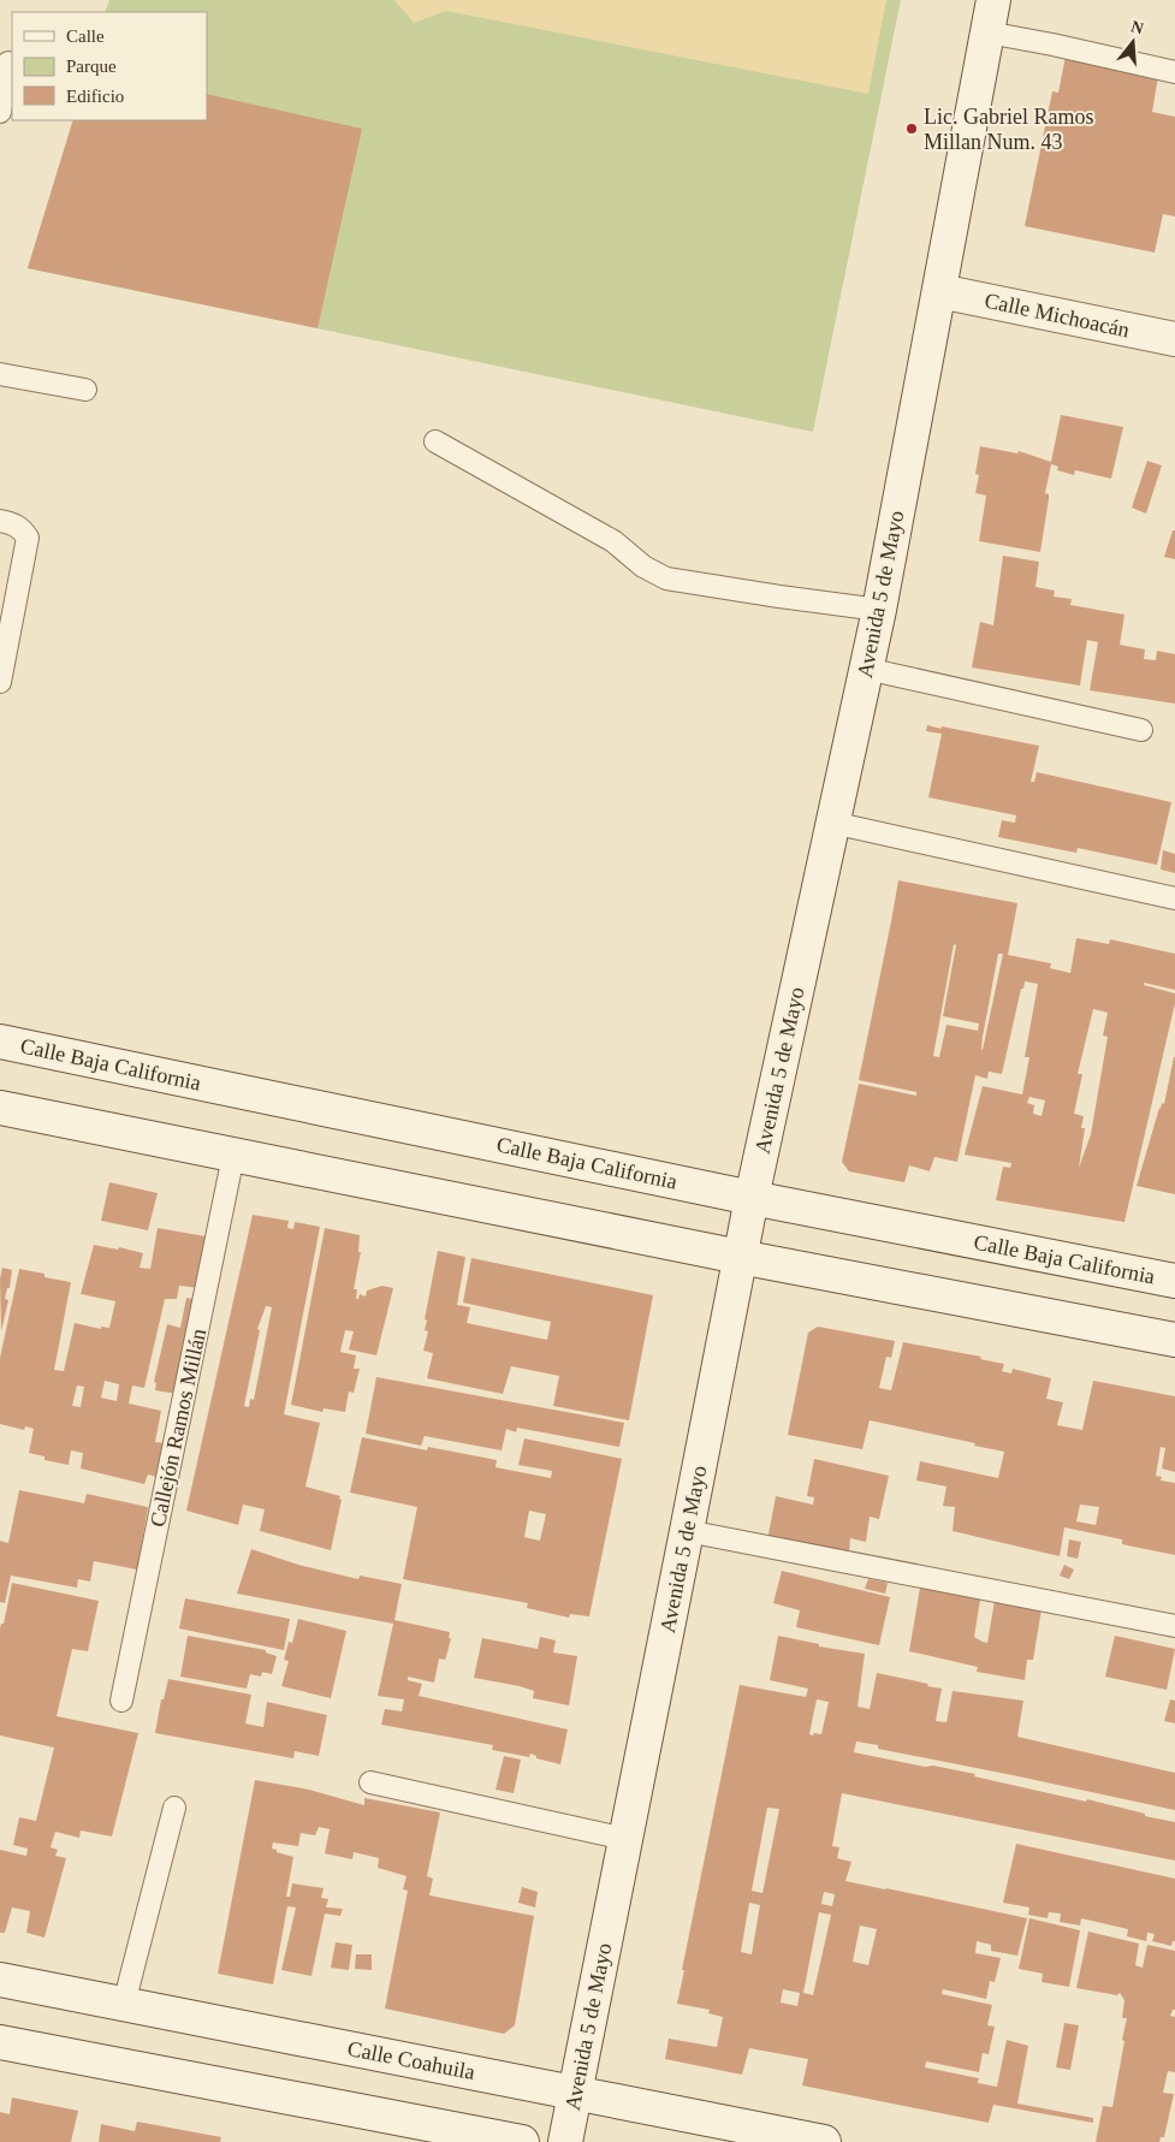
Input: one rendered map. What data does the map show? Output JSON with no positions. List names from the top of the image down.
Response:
{
  "streets": {
    "street": [
      "Calle Michoacán",
      "Avenida 5 de Mayo",
      "Calle Baja California",
      "Calle Coahuila"
    ],
    "lane": ["Callejón Ramos Millán"]
  },
  "crossings": [
    ["Calle Michoacán", "Avenida 5 de Mayo"],
    ["Avenida 5 de Mayo", "Calle Baja California"],
    ["Avenida 5 de Mayo", "Calle Coahuila"]
  ],
  "places": ["Lic. Gabriel Ramos Millan Num. 43"],
  "legend": ["Calle", "Parque", "Edificio"],
  "north": "top"
}
